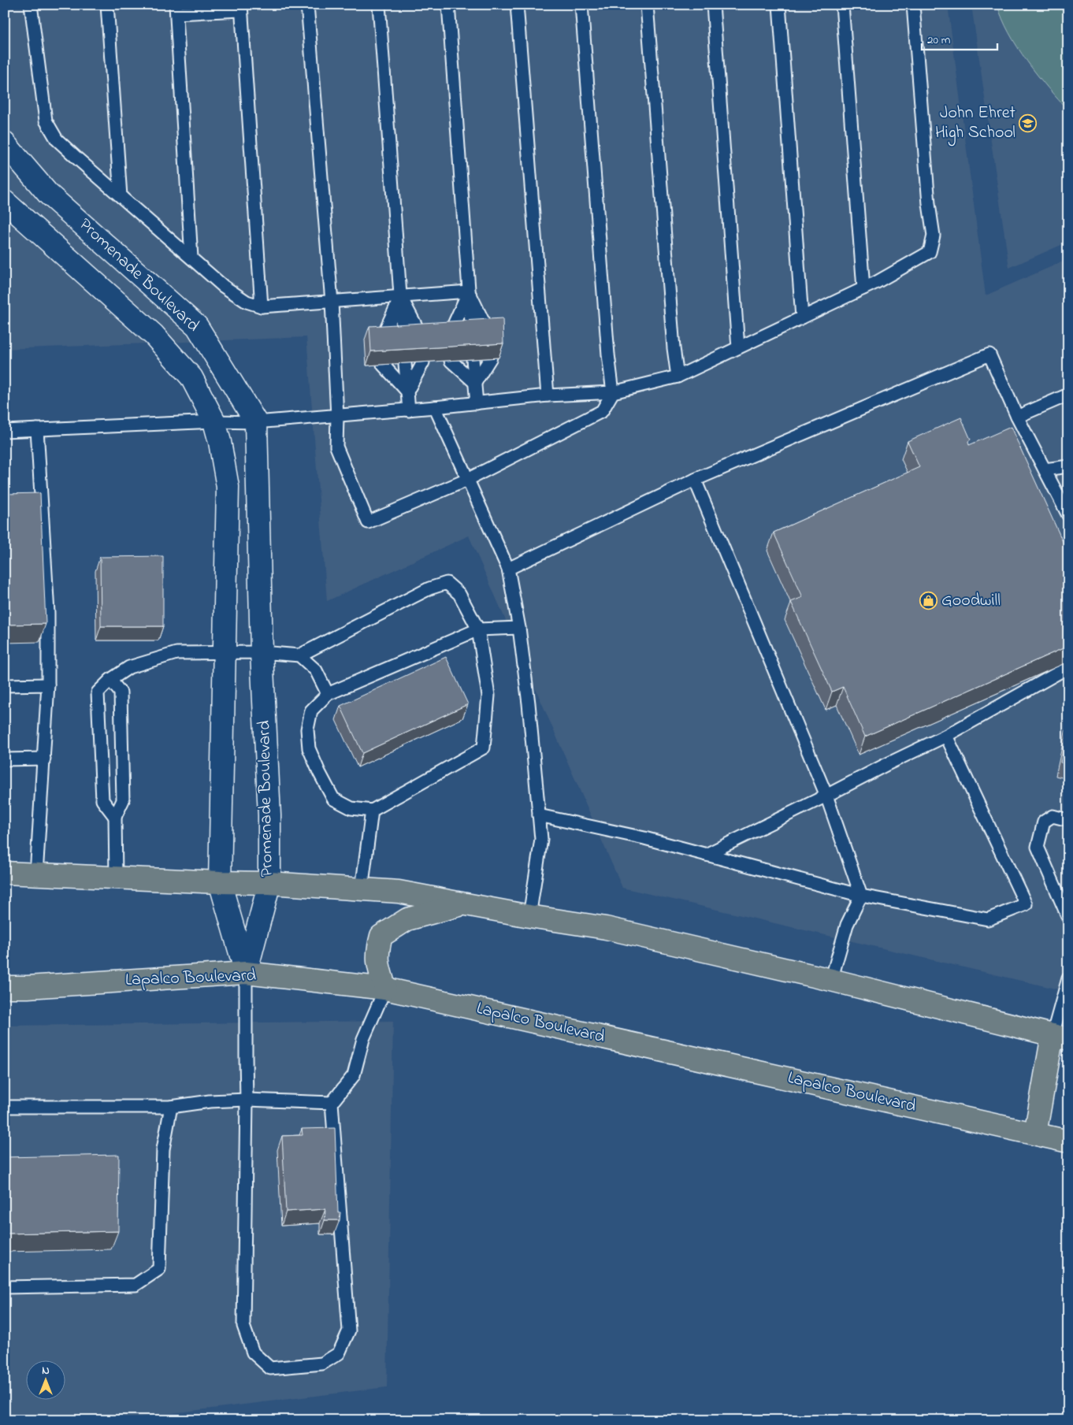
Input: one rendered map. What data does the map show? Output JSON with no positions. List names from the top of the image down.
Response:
{
  "streets": {
    "main road": ["Lapalco Boulevard"],
    "street": ["Promenade Boulevard"]
  },
  "crossings": [
    ["Promenade Boulevard", "Lapalco Boulevard"]
  ],
  "places": {
    "school or university": ["John Ehret High School"],
    "shop": ["Goodwill"]
  },
  "scale_bar": "20 m",
  "north": "top"
}
